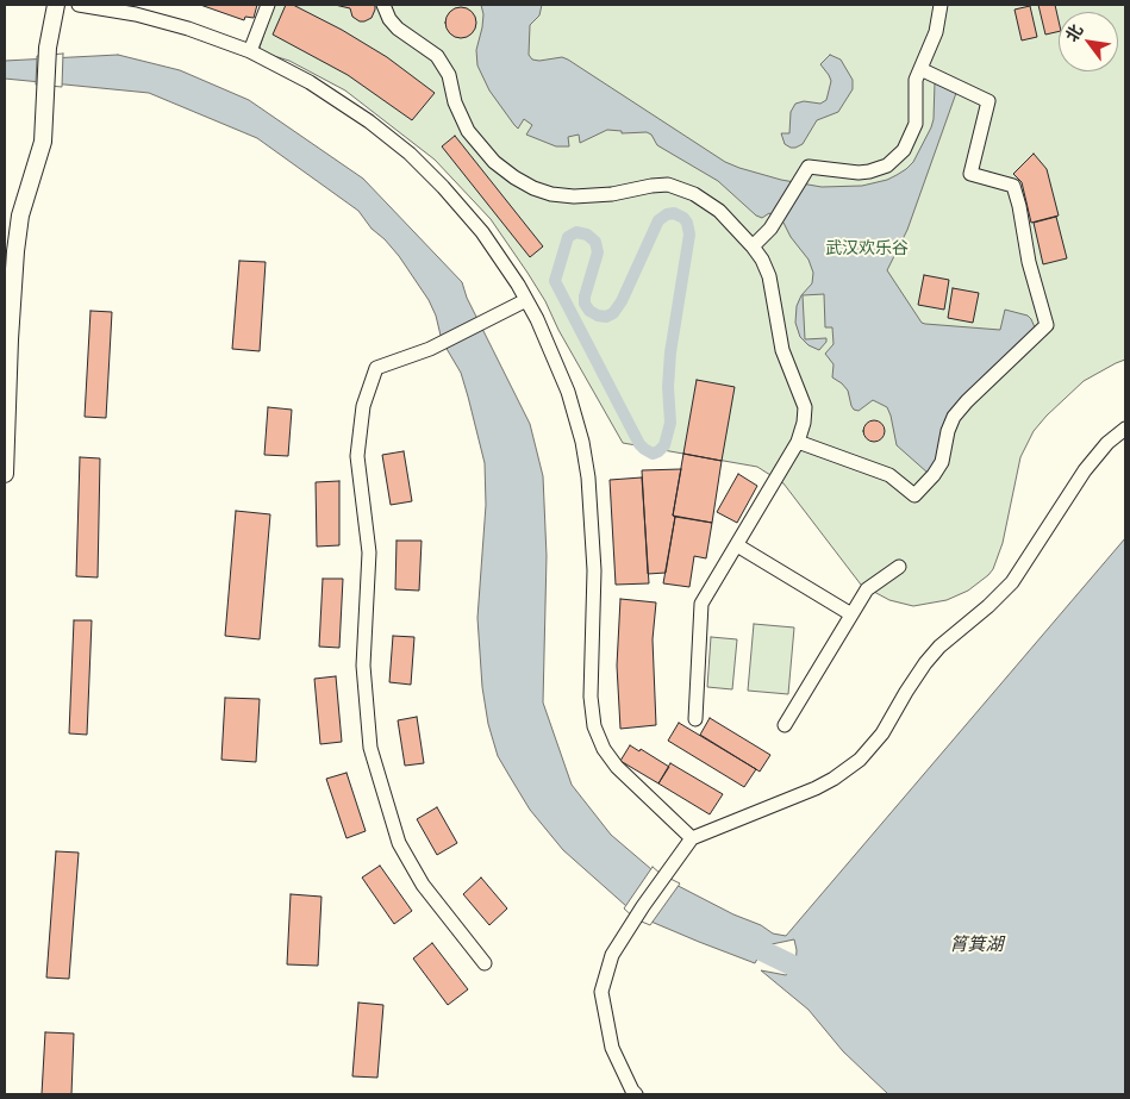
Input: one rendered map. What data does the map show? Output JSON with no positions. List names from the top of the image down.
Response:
{
  "water": ["筲箕湖"],
  "parks": ["武汉欢乐谷"],
  "north": "top left"
}
